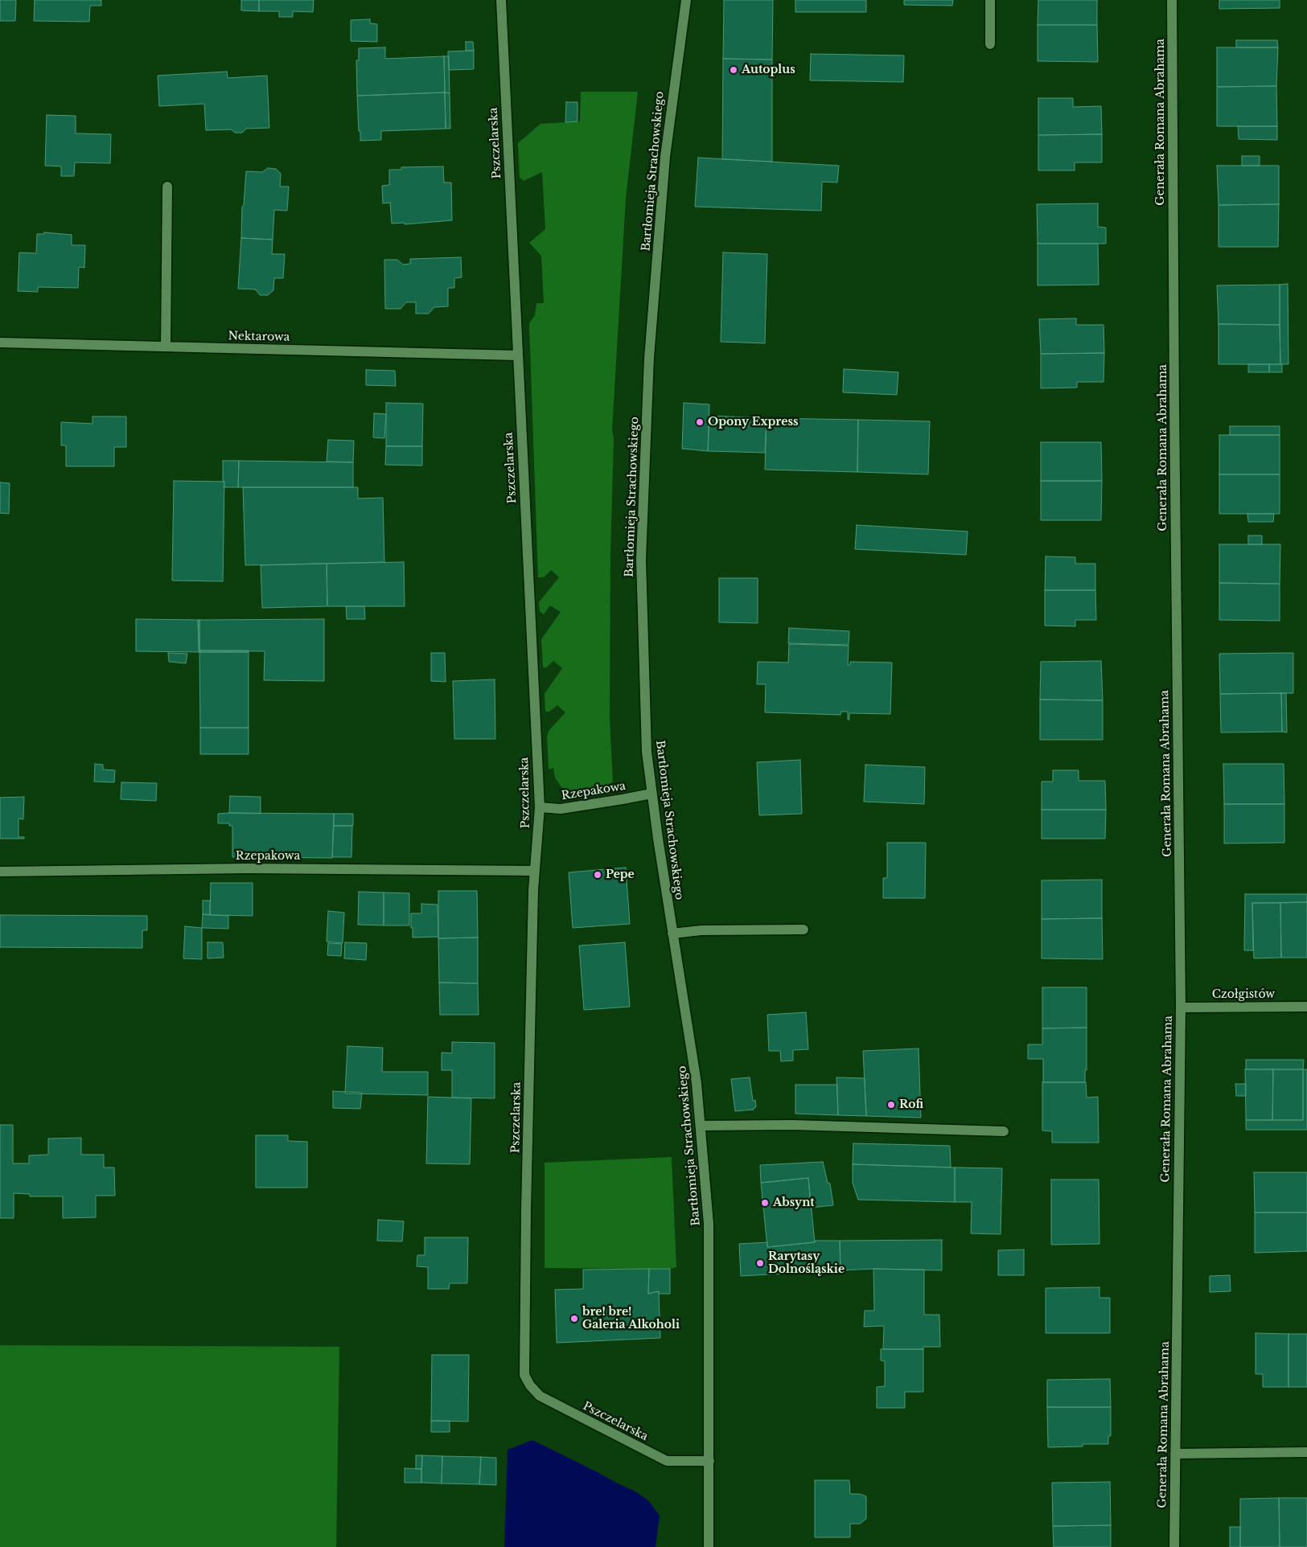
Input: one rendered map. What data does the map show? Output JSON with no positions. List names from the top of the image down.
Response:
{
  "streets": {
    "street": [
      "Generała Romana Abrahama",
      "Pszczelarska",
      "Bartłomieja Strachowskiego",
      "Nektarowa",
      "Rzepakowa",
      "Czołgistów"
    ]
  },
  "crossings": [
    ["Generała Romana Abrahama", "Czołgistów"],
    ["Pszczelarska", "Bartłomieja Strachowskiego"],
    ["Pszczelarska", "Nektarowa"],
    ["Pszczelarska", "Rzepakowa"],
    ["Bartłomieja Strachowskiego", "Rzepakowa"]
  ],
  "places": [
    "Autoplus",
    "Opony Express",
    "Pepe",
    "Rofi",
    "Absynt",
    "Rarytasy Dolnośląskie",
    "bre! bre! Galeria Alkoholi"
  ]
}
